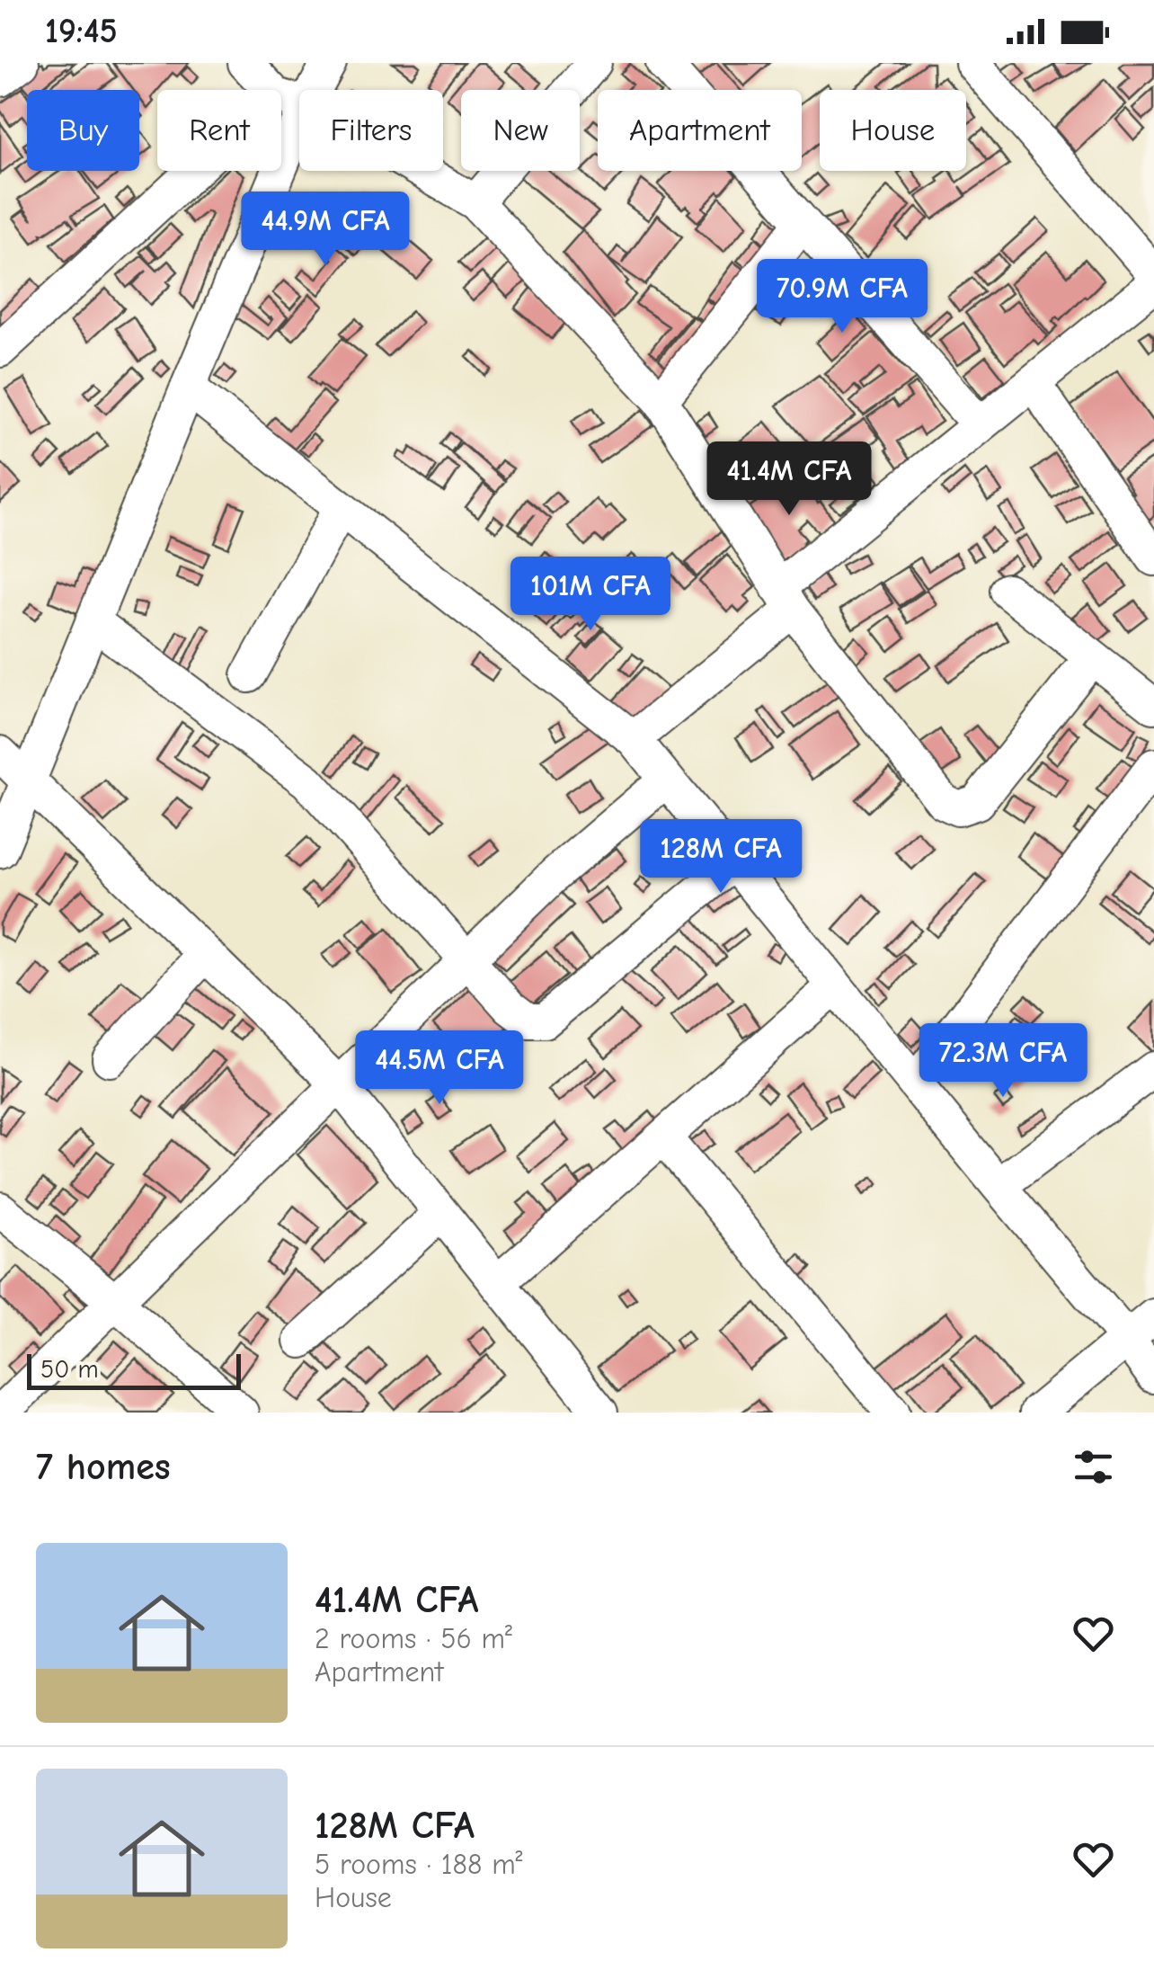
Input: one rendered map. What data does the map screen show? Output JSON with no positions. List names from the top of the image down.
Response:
{
  "scale_bar": "50 m",
  "page": {
    "status": "19:45",
    "chip": [
      "Buy",
      "Rent",
      "Filters",
      "New",
      "Apartment",
      "House"
    ],
    "price": [
      "44.9M CFA",
      "70.9M CFA",
      "41.4M CFA",
      "101M CFA",
      "128M CFA",
      "72.3M CFA",
      "44.5M CFA"
    ],
    "scale": "50 m",
    "heading": "7 homes",
    "list": [
      {
        "name": "41.4M CFA",
        "note": "2 rooms · 56 m² · Apartment"
      },
      {
        "name": "128M CFA",
        "note": "5 rooms · 188 m² · House"
      }
    ]
  }
}
